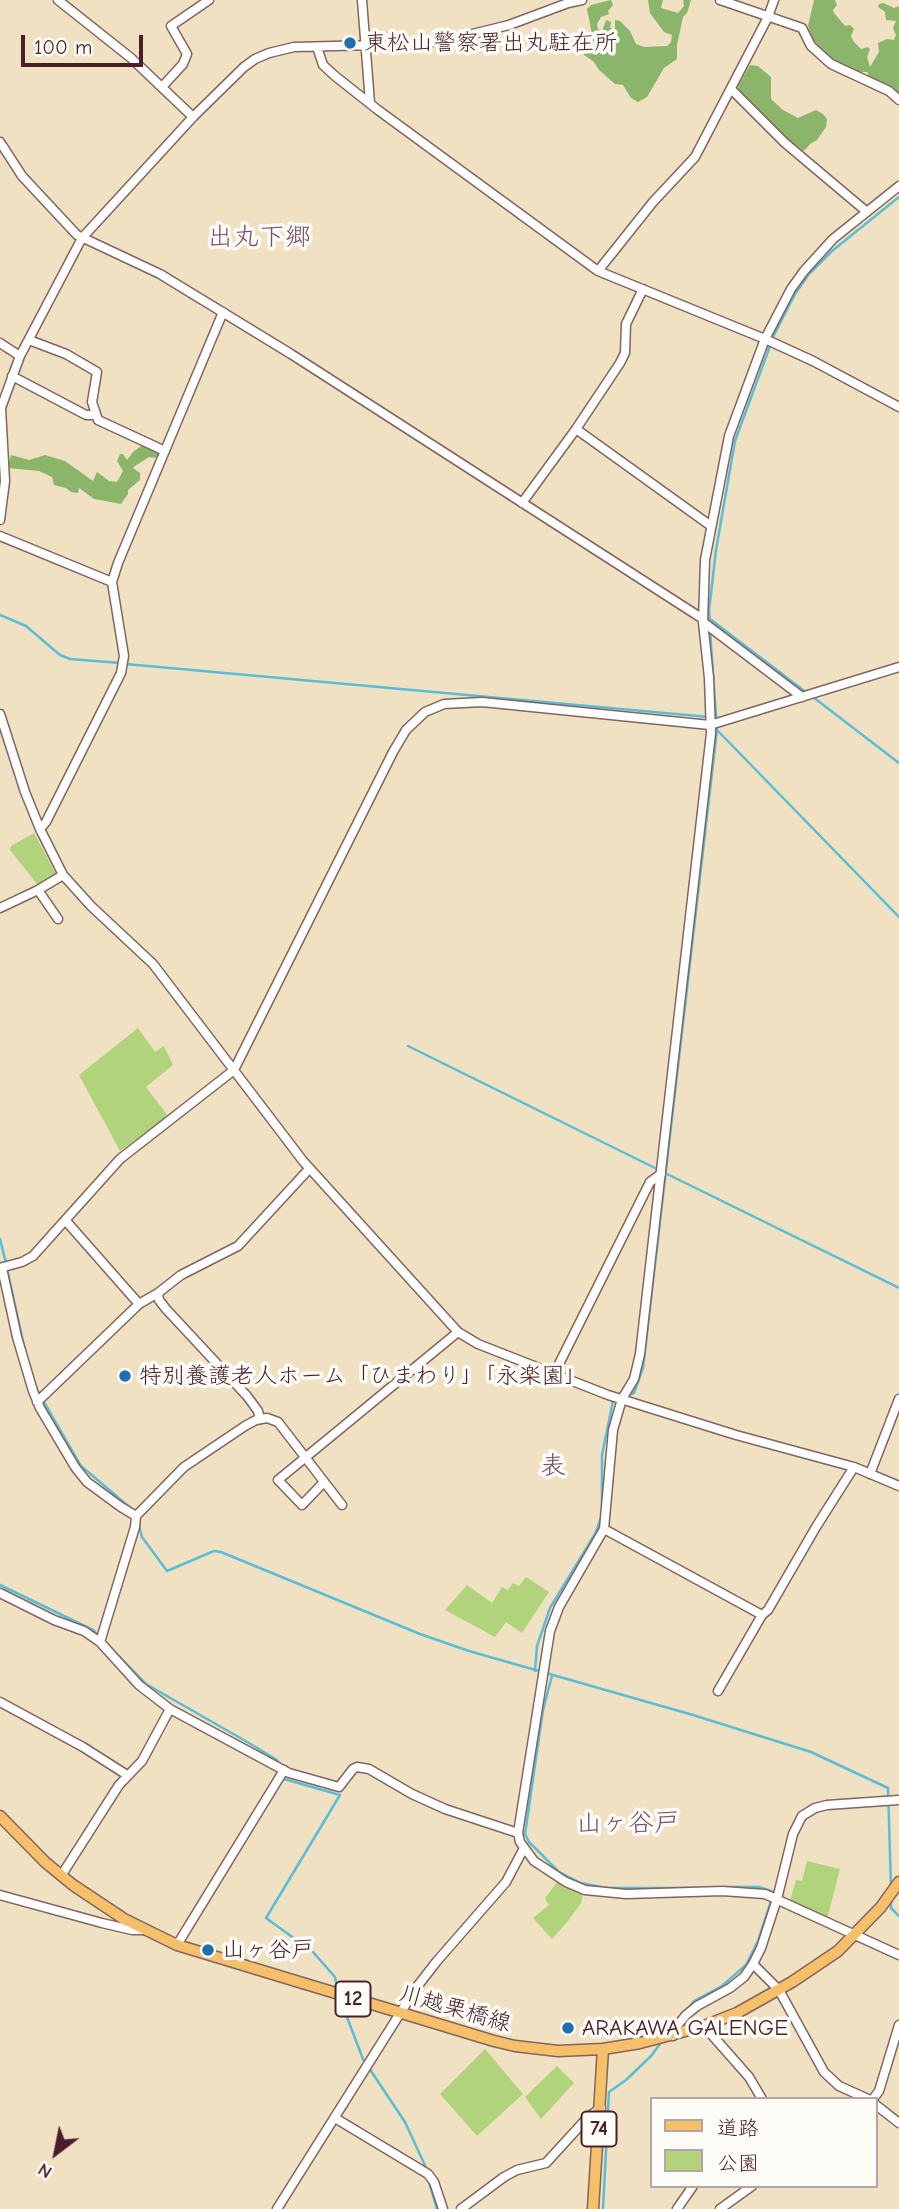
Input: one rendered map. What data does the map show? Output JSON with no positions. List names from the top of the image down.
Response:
{
  "streets": {
    "main road": ["12", "川越栗橋線", "74"]
  },
  "crossings": [
    ["川越栗橋線", "74"]
  ],
  "districts": ["出丸下郷", "表", "山ヶ谷戸"],
  "places": [
    "東松山警察署出丸駐在所",
    "特別養護老人ホーム「ひまわり」「永楽園」",
    "山ヶ谷戸",
    "ARAKAWA GALENGE"
  ],
  "legend": ["道路", "公園"],
  "scale_bar": "100 m",
  "north": "bottom left"
}
